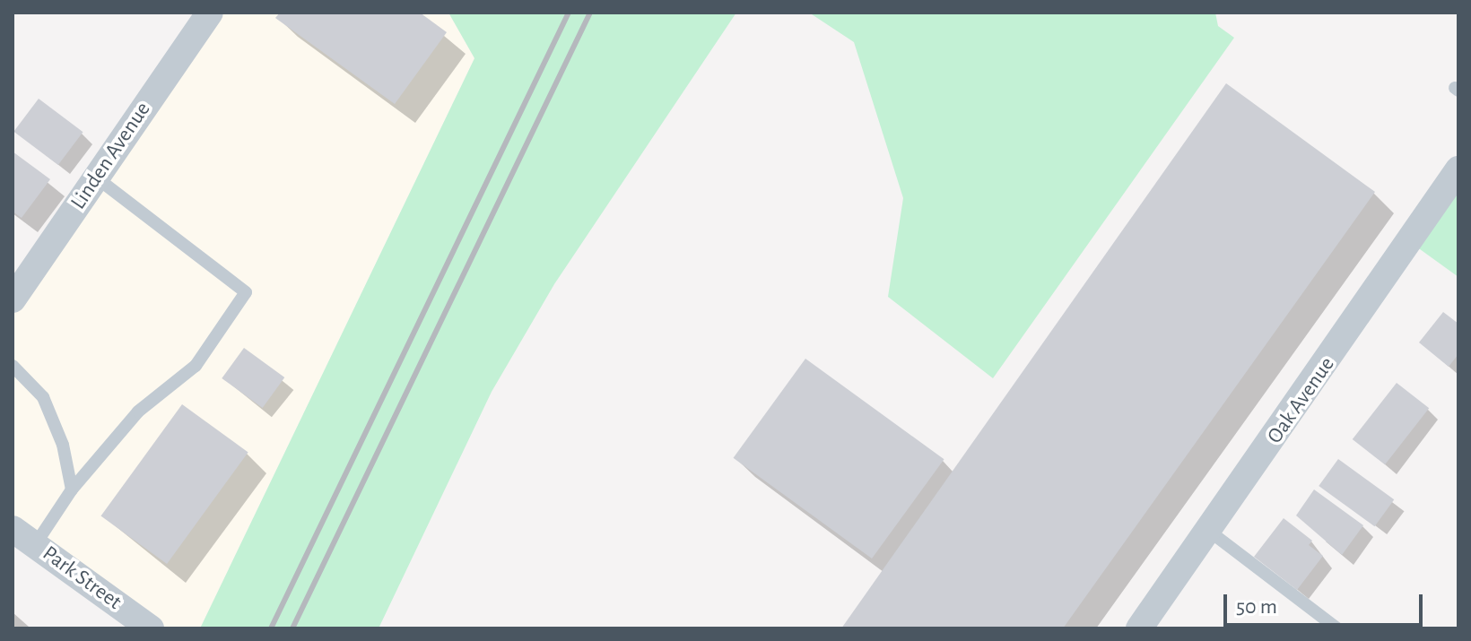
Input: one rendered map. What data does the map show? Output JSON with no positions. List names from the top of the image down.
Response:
{
  "streets": {
    "street": ["Linden Avenue", "Oak Avenue", "Park Street"]
  },
  "scale_bar": "50 m"
}
